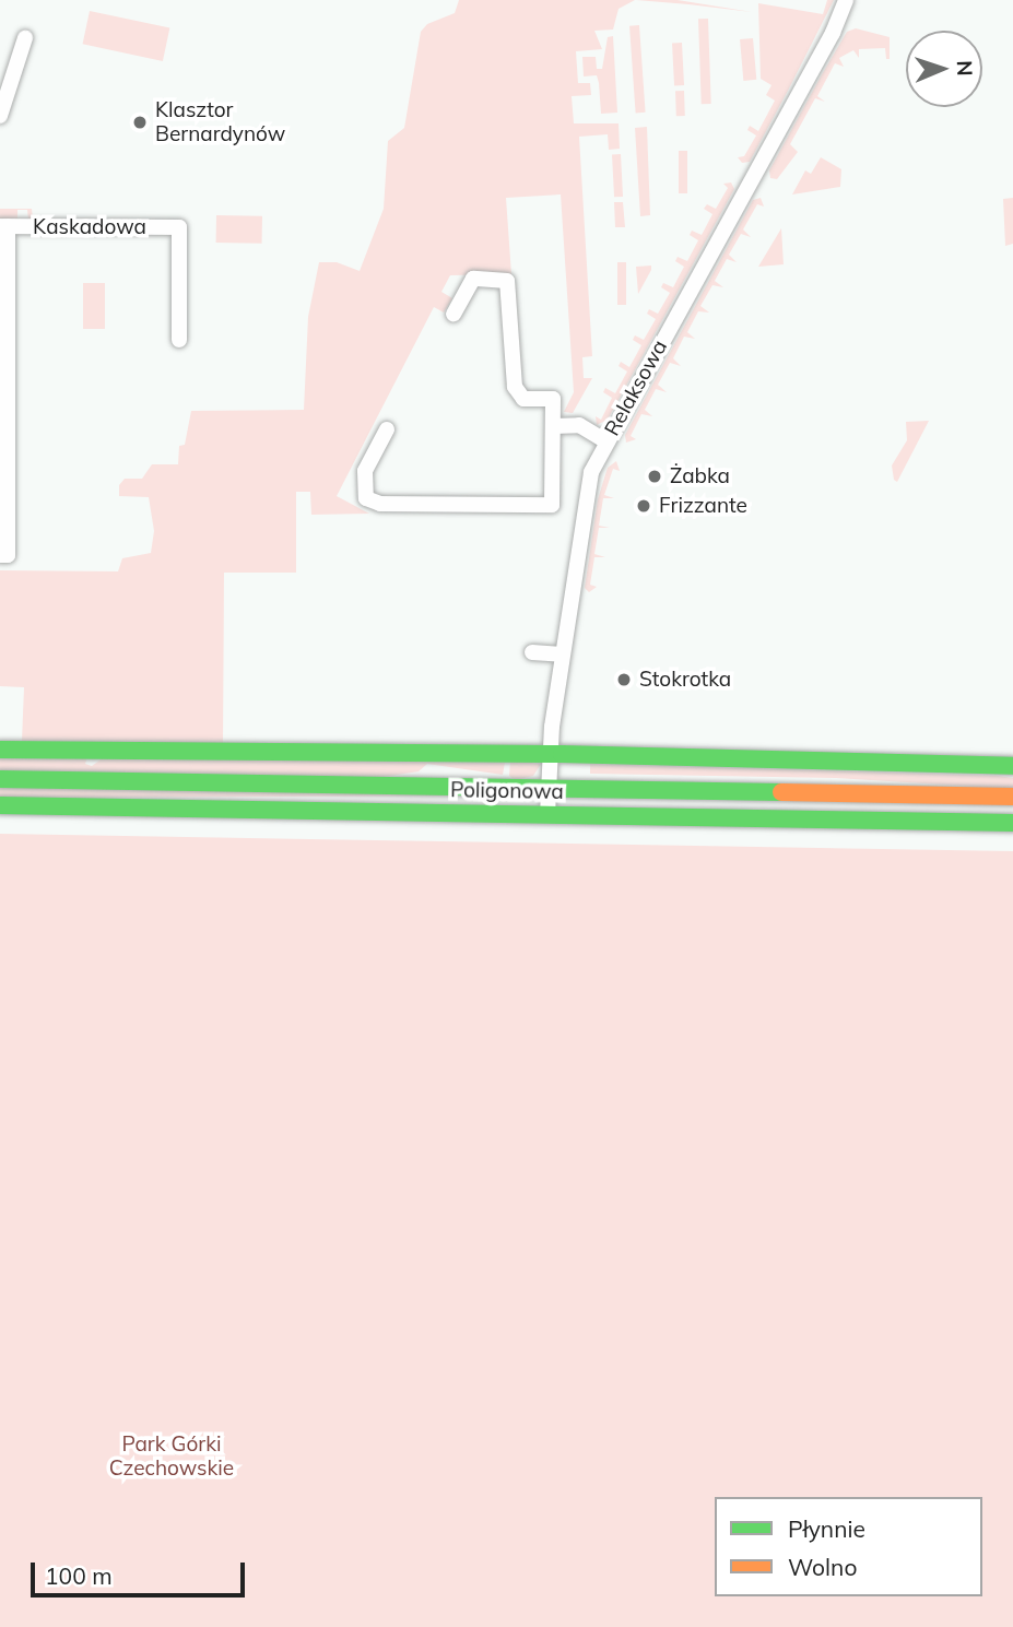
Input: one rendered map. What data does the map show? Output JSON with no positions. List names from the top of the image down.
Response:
{
  "streets": {
    "main road": ["Poligonowa"],
    "street": ["Kaskadowa", "Relaksowa"]
  },
  "crossings": [
    ["Relaksowa", "Poligonowa"]
  ],
  "parks": ["Park Górki Czechowskie"],
  "places": [
    "Klasztor Bernardynów",
    "Żabka",
    "Frizzante",
    "Stokrotka"
  ],
  "legend": ["Płynnie", "Wolno"],
  "scale_bar": "100 m",
  "north": "right"
}
